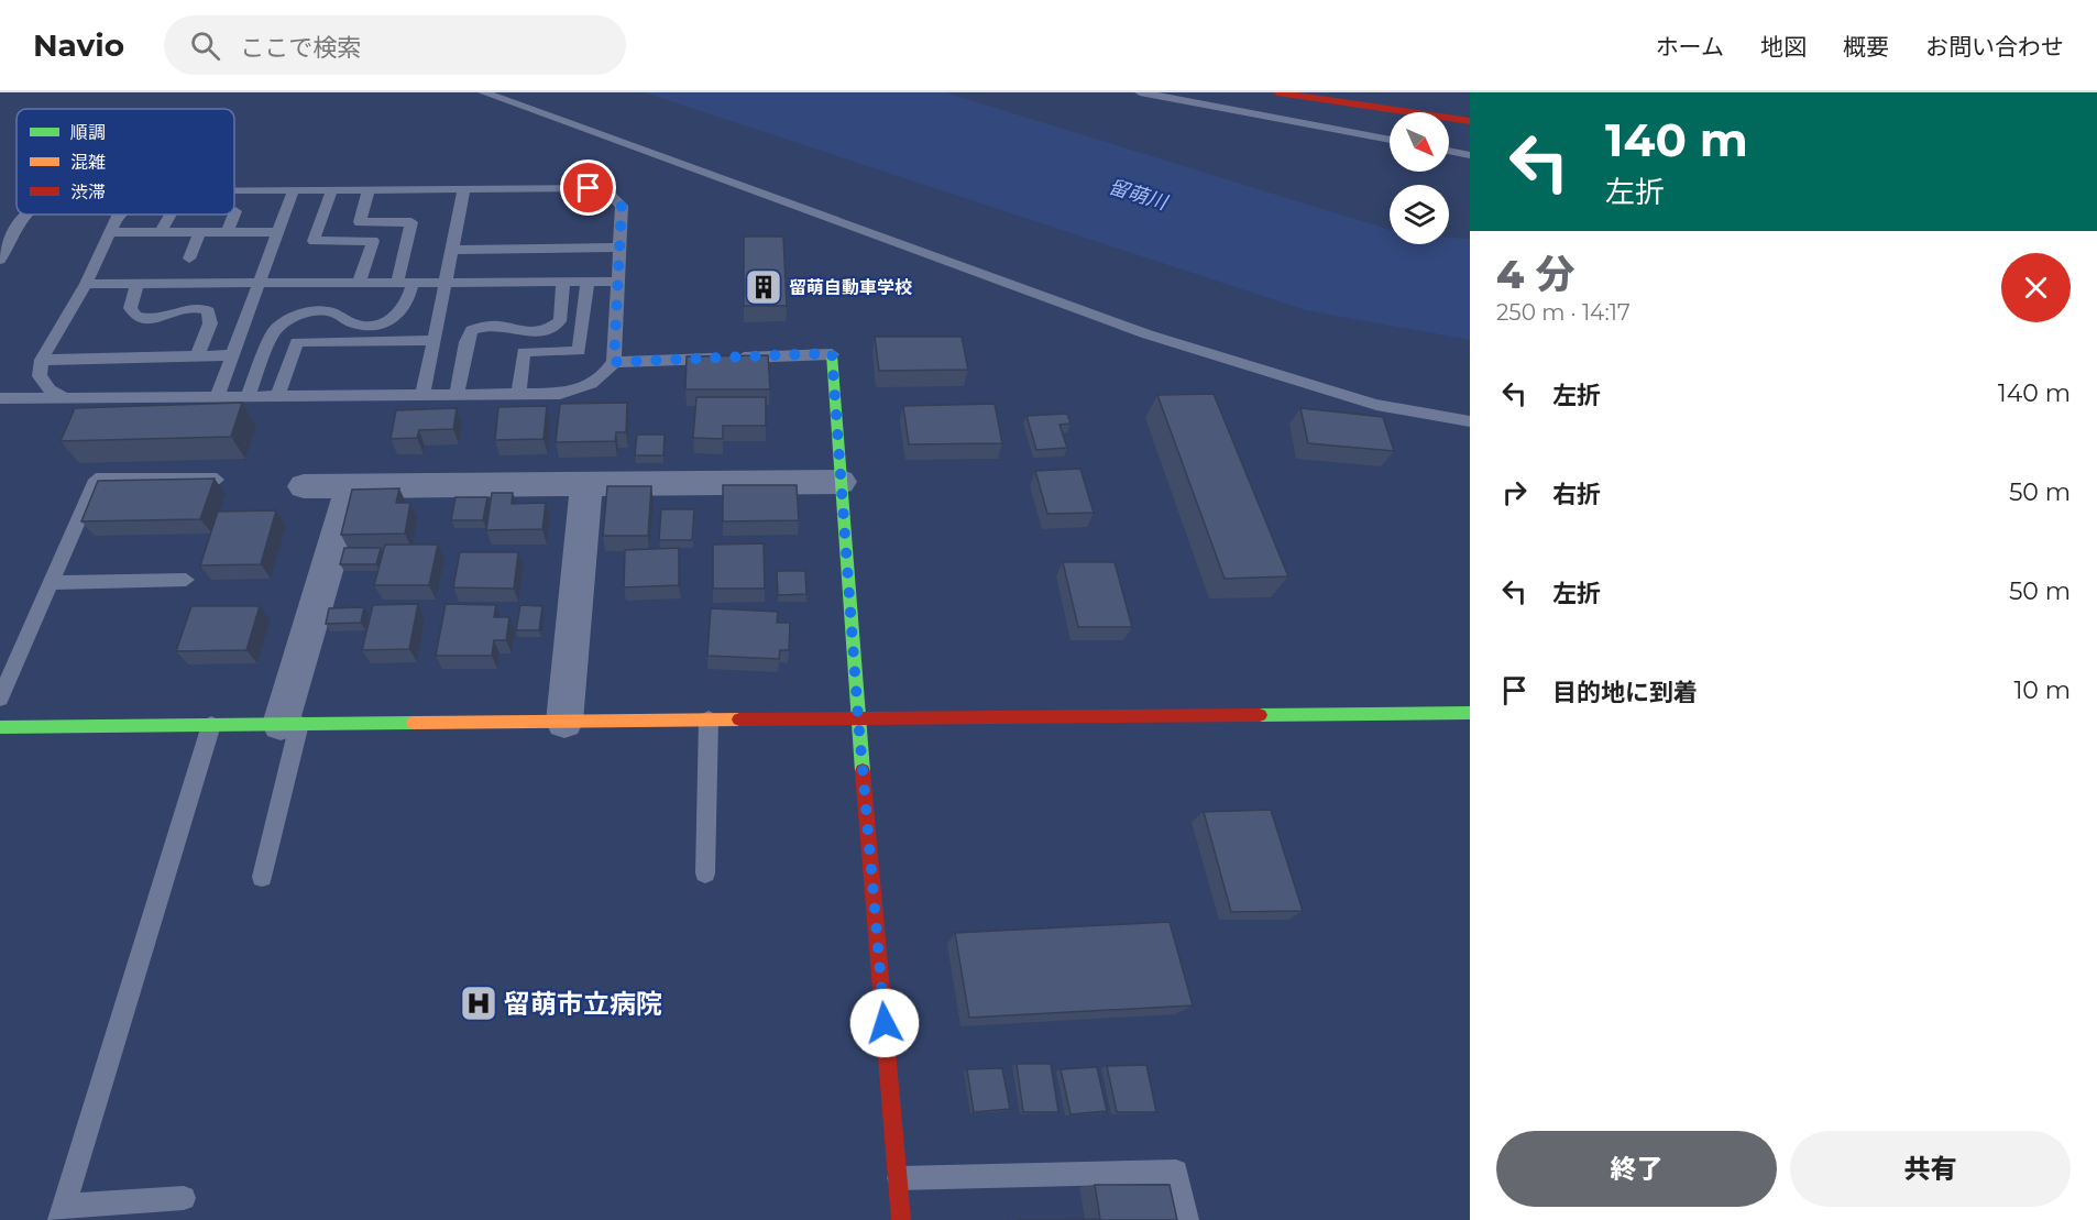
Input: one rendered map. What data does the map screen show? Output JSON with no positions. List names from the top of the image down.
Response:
{
  "water": ["留萌川"],
  "places": {
    "building": ["留萌自動車学校"],
    "hospital": ["留萌市立病院"]
  },
  "legend": ["順調", "混雑", "渋滞"],
  "north": "bottom right",
  "page": {
    "header": "Navio",
    "search": "ここで検索",
    "nav": [
      "ホーム",
      "地図",
      "概要",
      "お問い合わせ"
    ],
    "turn": ["140 m", "左折"],
    "heading": ["4 分", "250 m · 14:17"],
    "list": [
      {
        "name": "左折",
        "value": "140 m"
      },
      {
        "name": "右折",
        "value": "50 m"
      },
      {
        "name": "左折",
        "value": "50 m"
      },
      {
        "name": "目的地に到着",
        "value": "10 m"
      }
    ],
    "buttons": ["終了", "共有"]
  }
}
